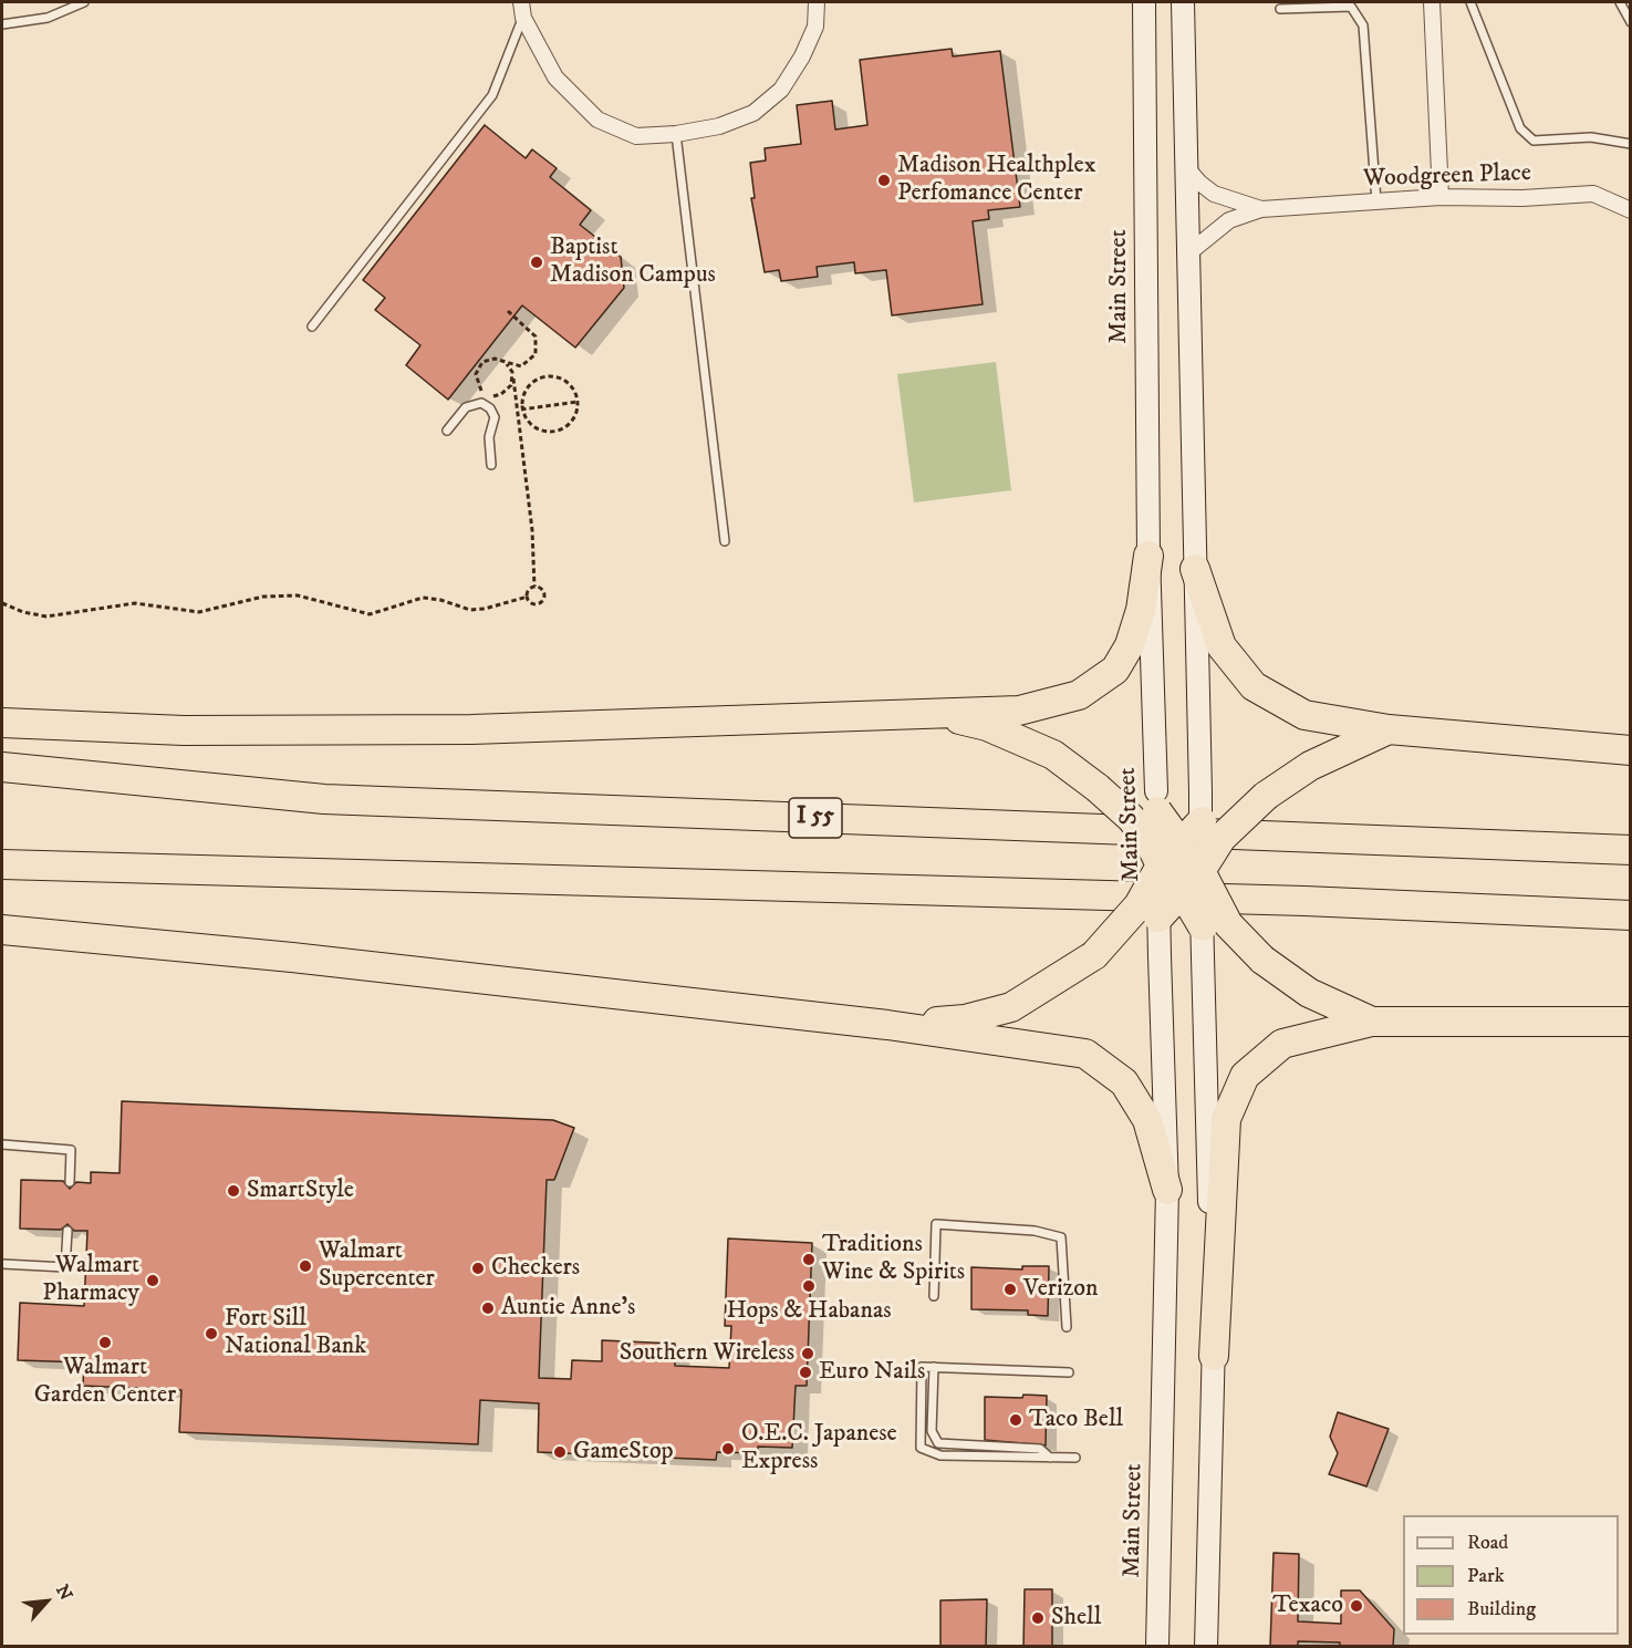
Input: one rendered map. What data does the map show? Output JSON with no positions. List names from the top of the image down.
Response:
{
  "streets": {
    "highway": ["I 55"],
    "main road": ["Main Street"],
    "street": ["Woodgreen Place"]
  },
  "places": [
    "Madison Healthplex Perfomance Center",
    "Baptist Madison Campus",
    "SmartStyle",
    "Traditions Wine & Spirits",
    "Walmart Supercenter",
    "Checkers",
    "Walmart Pharmacy",
    "Hops & Habanas",
    "Verizon",
    "Auntie Anne's",
    "Fort Sill National Bank",
    "Walmart Garden Center",
    "Southern Wireless",
    "Euro Nails",
    "Taco Bell",
    "O.E.C. Japanese Express",
    "GameStop",
    "Texaco",
    "Shell"
  ],
  "legend": ["Road", "Park", "Building"],
  "north": "top right"
}
